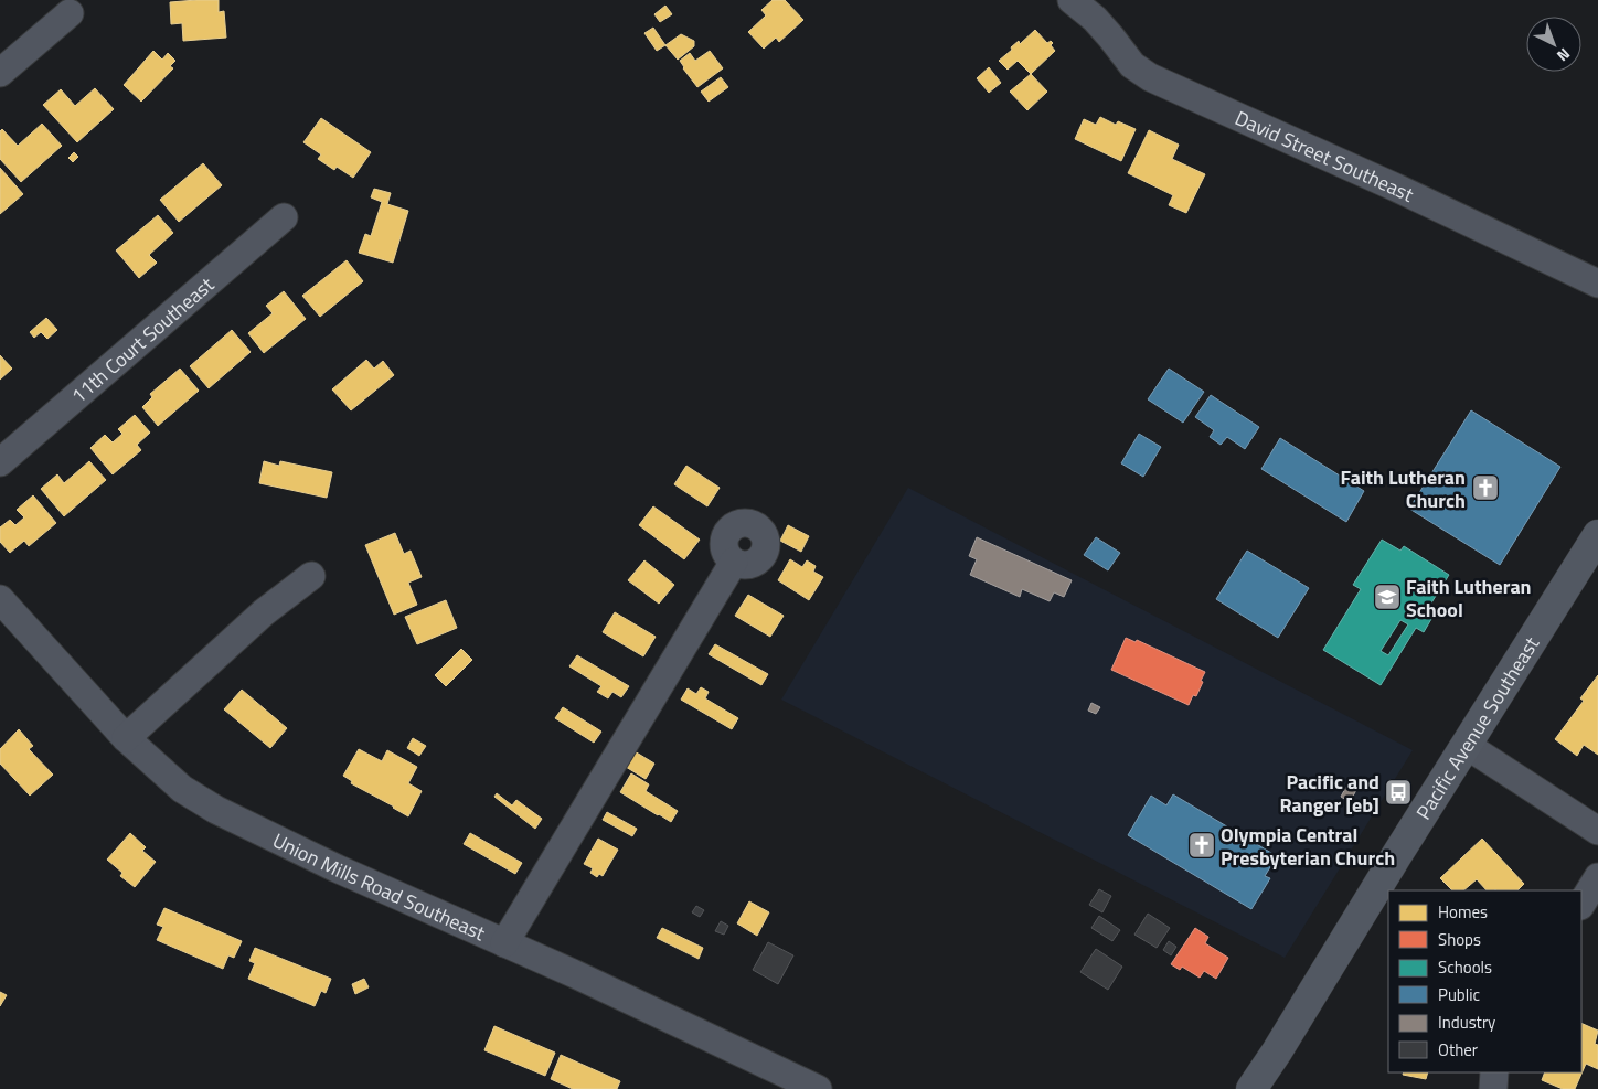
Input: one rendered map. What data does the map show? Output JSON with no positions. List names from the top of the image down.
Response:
{
  "streets": {
    "main road": ["Pacific Avenue Southeast"],
    "street": ["David Street Southeast", "11th Court Southeast", "Union Mills Road Southeast"]
  },
  "places": {
    "church": ["Faith Lutheran Church", "Olympia Central Presbyterian Church"],
    "school or university": ["Faith Lutheran School"],
    "bus stop": ["Pacific and Ranger [eb]"]
  },
  "legend": [
    "Homes",
    "Shops",
    "Schools",
    "Public",
    "Industry",
    "Other"
  ],
  "north": "bottom right"
}
